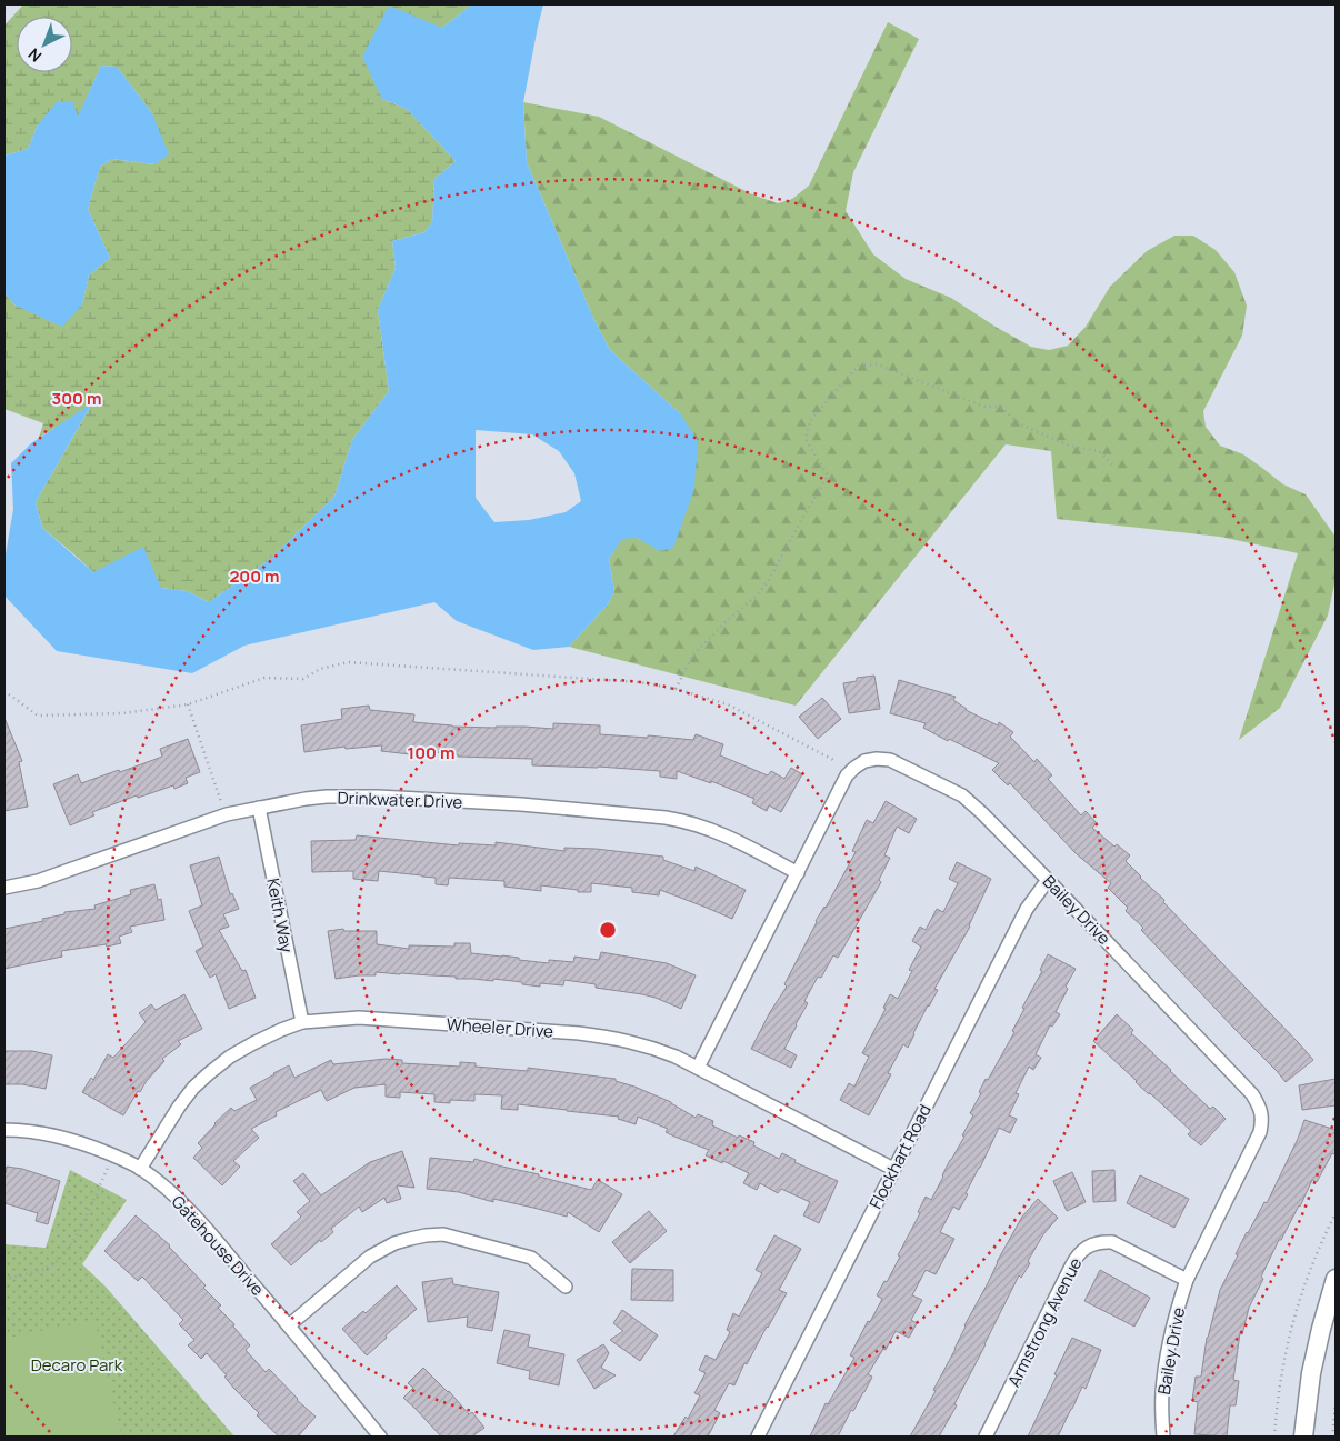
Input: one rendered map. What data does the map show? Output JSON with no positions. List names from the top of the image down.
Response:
{
  "streets": {
    "street": [
      "Drinkwater Drive",
      "Bailey Drive",
      "Keith Way",
      "Wheeler Drive",
      "Flockhart Road",
      "Gatehouse Drive",
      "Armstrong Avenue"
    ]
  },
  "crossings": [
    ["Drinkwater Drive", "Bailey Drive"],
    ["Drinkwater Drive", "Keith Way"],
    ["Bailey Drive", "Wheeler Drive"],
    ["Bailey Drive", "Flockhart Road"],
    ["Bailey Drive", "Armstrong Avenue"],
    ["Keith Way", "Wheeler Drive"],
    ["Wheeler Drive", "Flockhart Road"],
    ["Wheeler Drive", "Gatehouse Drive"]
  ],
  "parks": ["Decaro Park"],
  "north": "bottom left",
  "rings": ["300 m", "200 m", "100 m"]
}
